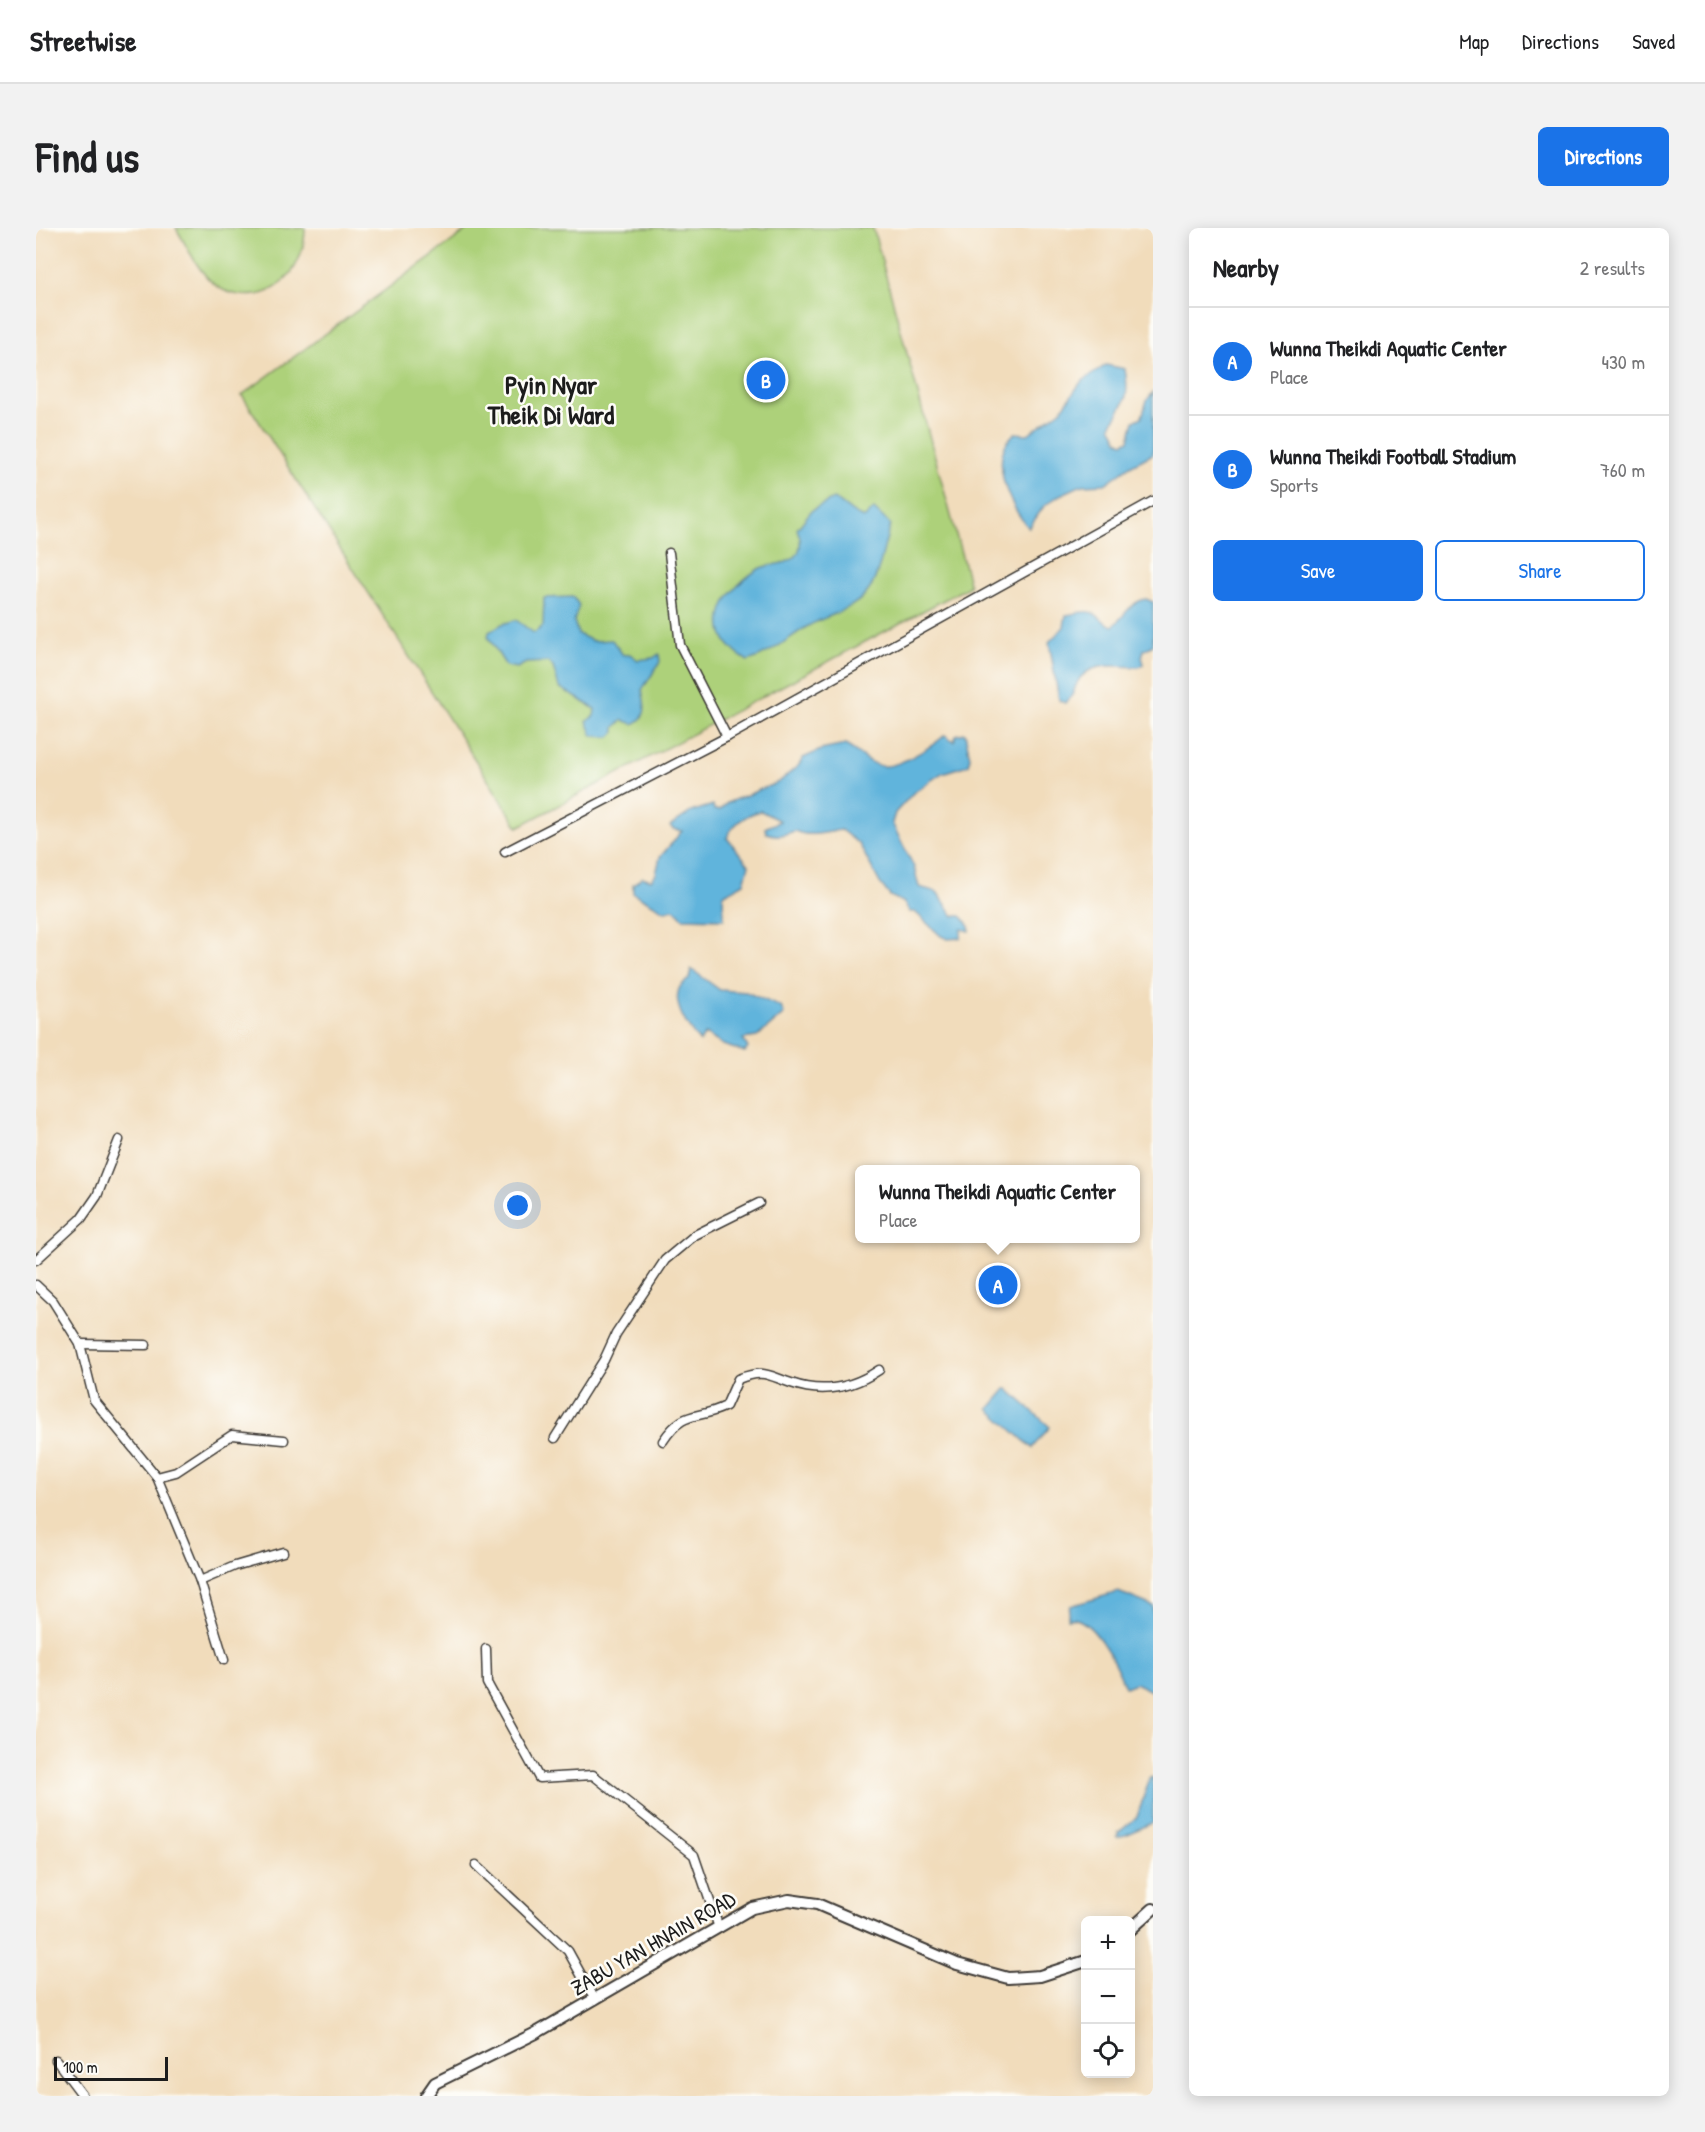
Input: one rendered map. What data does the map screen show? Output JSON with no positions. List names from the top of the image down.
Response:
{
  "streets": {
    "street": ["ZABU YAN HNAIN ROAD"]
  },
  "districts": ["Pyin Nyar Theik Di Ward"],
  "scale_bar": "100 m",
  "page": {
    "header": "Streetwise",
    "nav": ["Map", "Directions", "Saved"],
    "buttons": [
      "Directions",
      ["Save", "Share"]
    ],
    "title": "Find us",
    "heading": ["Nearby", "2 results"],
    "list": [
      {
        "mark": "A",
        "name": "Wunna Theikdi Aquatic Center",
        "note": "Place",
        "value": "430 m"
      },
      {
        "mark": "B",
        "name": "Wunna Theikdi Football Stadium",
        "note": "Sports",
        "value": "760 m"
      }
    ],
    "pins": ["B", "A"],
    "popup": ["Wunna Theikdi Aquatic Center", "Place"],
    "map_buttons": ["+", "−"],
    "scale": "100 m"
  }
}
